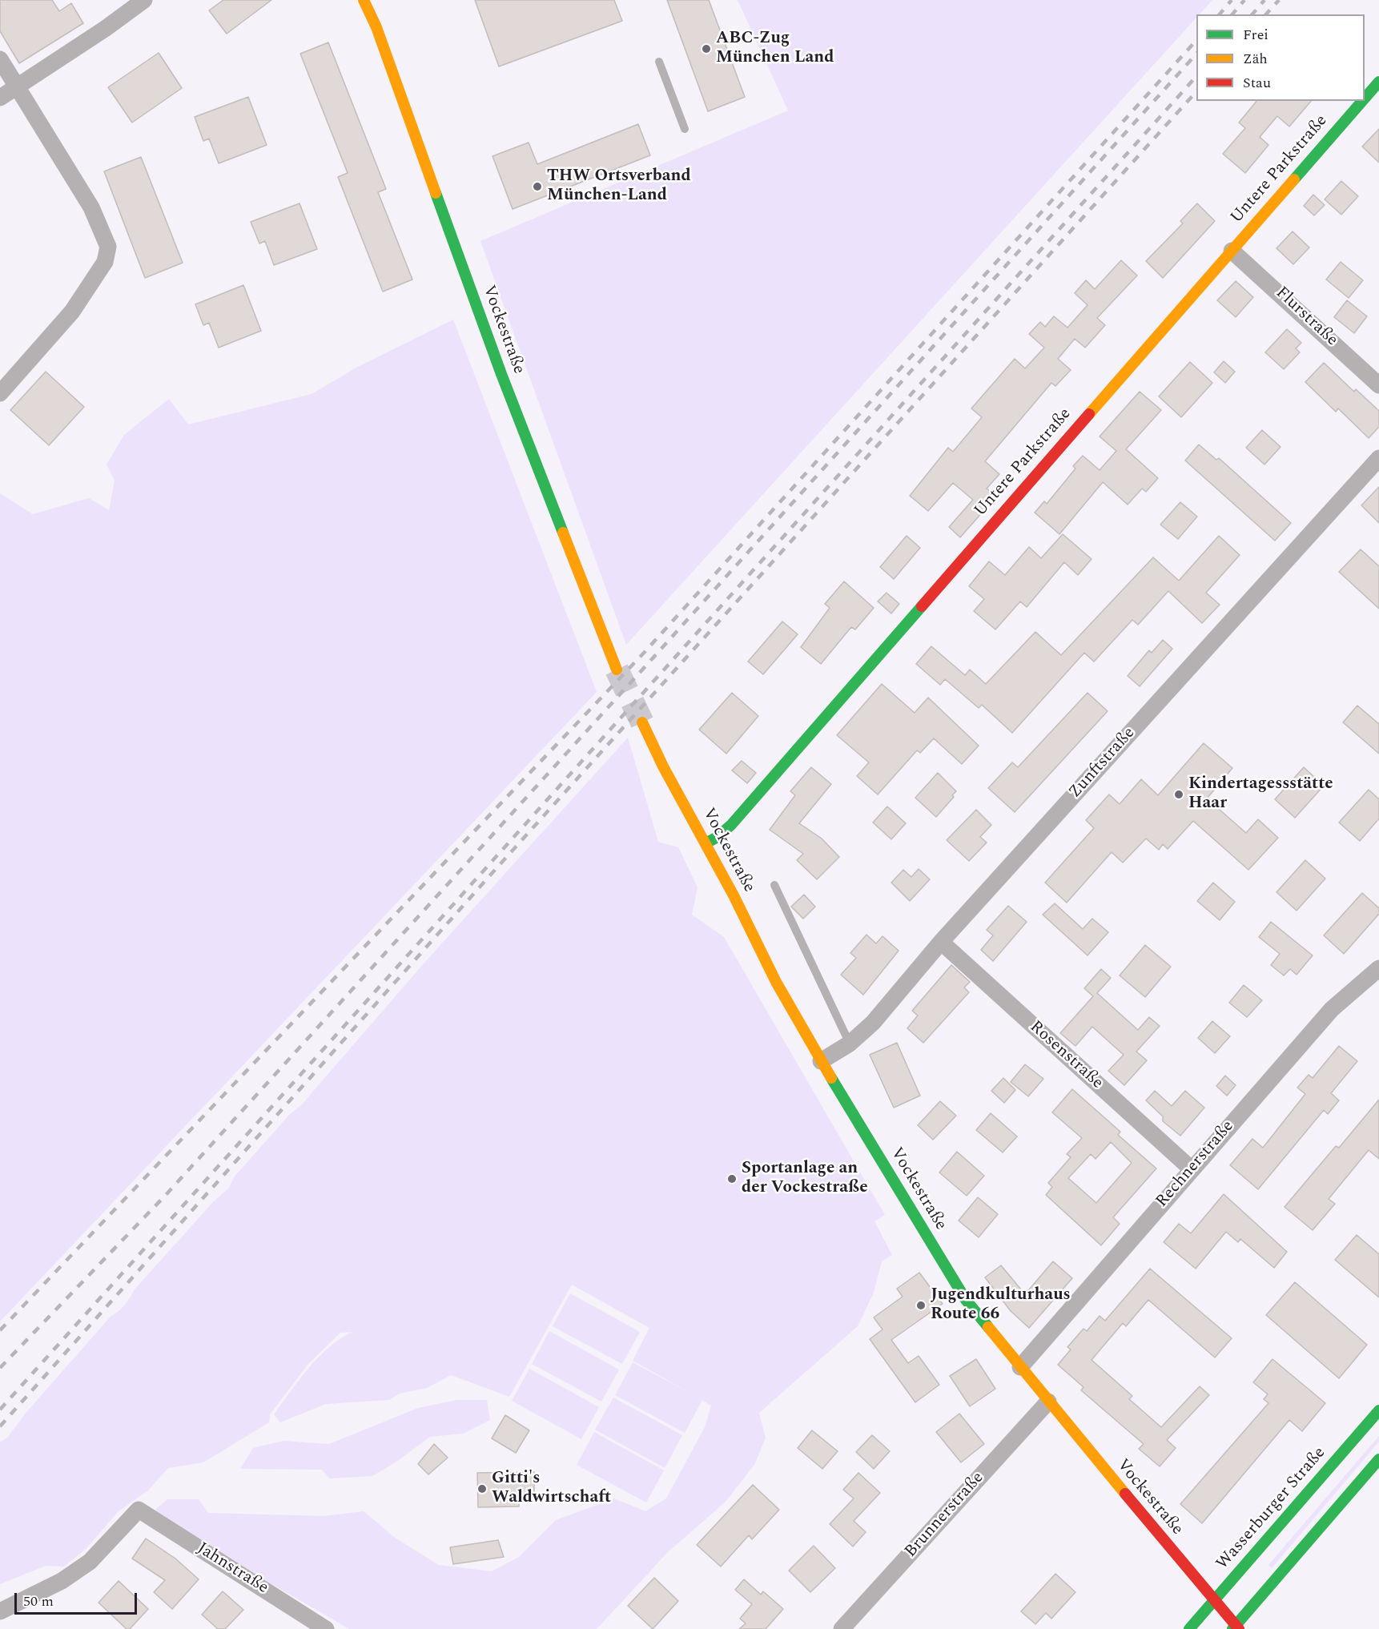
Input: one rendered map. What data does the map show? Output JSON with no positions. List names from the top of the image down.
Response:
{
  "streets": {
    "main road": ["Untere Parkstraße", "Vockestraße", "Wasserburger Straße"],
    "street": [
      "Flurstraße",
      "Zunftstraße",
      "Rosenstraße",
      "Rechnerstraße",
      "Brunnerstraße",
      "Jahnstraße"
    ]
  },
  "crossings": [
    ["Untere Parkstraße", "Flurstraße"],
    ["Untere Parkstraße", "Vockestraße"],
    ["Vockestraße", "Zunftstraße"],
    ["Vockestraße", "Rechnerstraße"],
    ["Vockestraße", "Wasserburger Straße"],
    ["Vockestraße", "Brunnerstraße"],
    ["Zunftstraße", "Rosenstraße"],
    ["Rosenstraße", "Rechnerstraße"]
  ],
  "places": [
    "ABC-Zug München Land",
    "THW Ortsverband München-Land",
    "Kindertagessstätte Haar",
    "Sportanlage an der Vockestraße",
    "Jugendkulturhaus Route 66",
    "Gitti's Waldwirtschaft"
  ],
  "legend": ["Frei", "Zäh", "Stau"],
  "scale_bar": "50 m"
}
